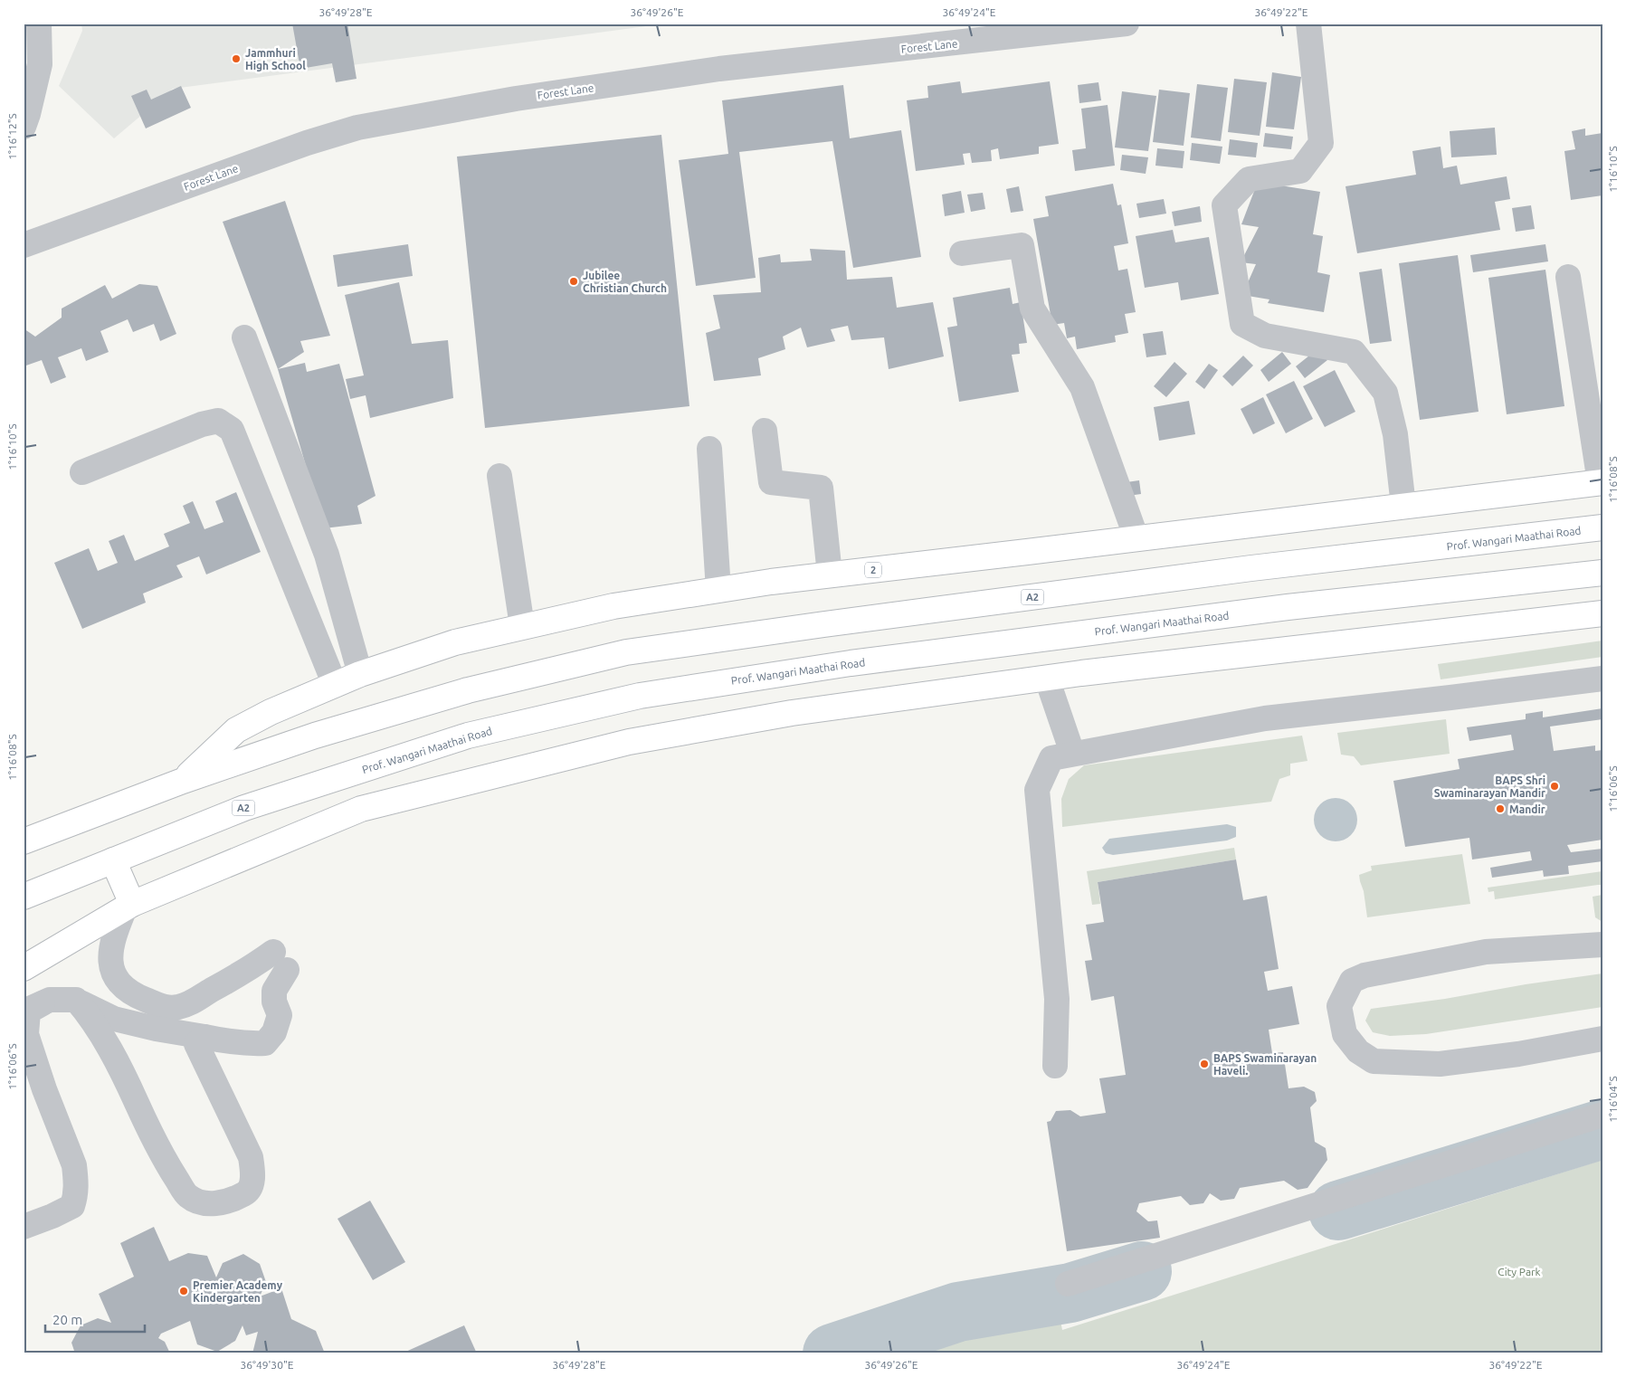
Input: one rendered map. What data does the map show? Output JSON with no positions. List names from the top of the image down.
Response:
{
  "streets": {
    "main road": ["Prof. Wangari Maathai Road", "2", "A2"],
    "street": ["Forest Lane"]
  },
  "crossings": [
    ["Prof. Wangari Maathai Road", "2"]
  ],
  "parks": ["City Park"],
  "places": [
    "Jammhuri High School",
    "Jubilee Christian Church",
    "BAPS Shri Swaminarayan Mandir",
    "Mandir",
    "BAPS Swaminarayan Haveli.",
    "Premier Academy Kindergarten"
  ],
  "scale_bar": "20 m",
  "coordinates": [
    "36°49'28\"E",
    "36°49'26\"E",
    "36°49'24\"E",
    "36°49'22\"E",
    "1°16'12\"S",
    "1°16'10\"S",
    "1°16'08\"S",
    "1°16'06\"S",
    "1°16'04\"S",
    "36°49'30\"E"
  ]
}
